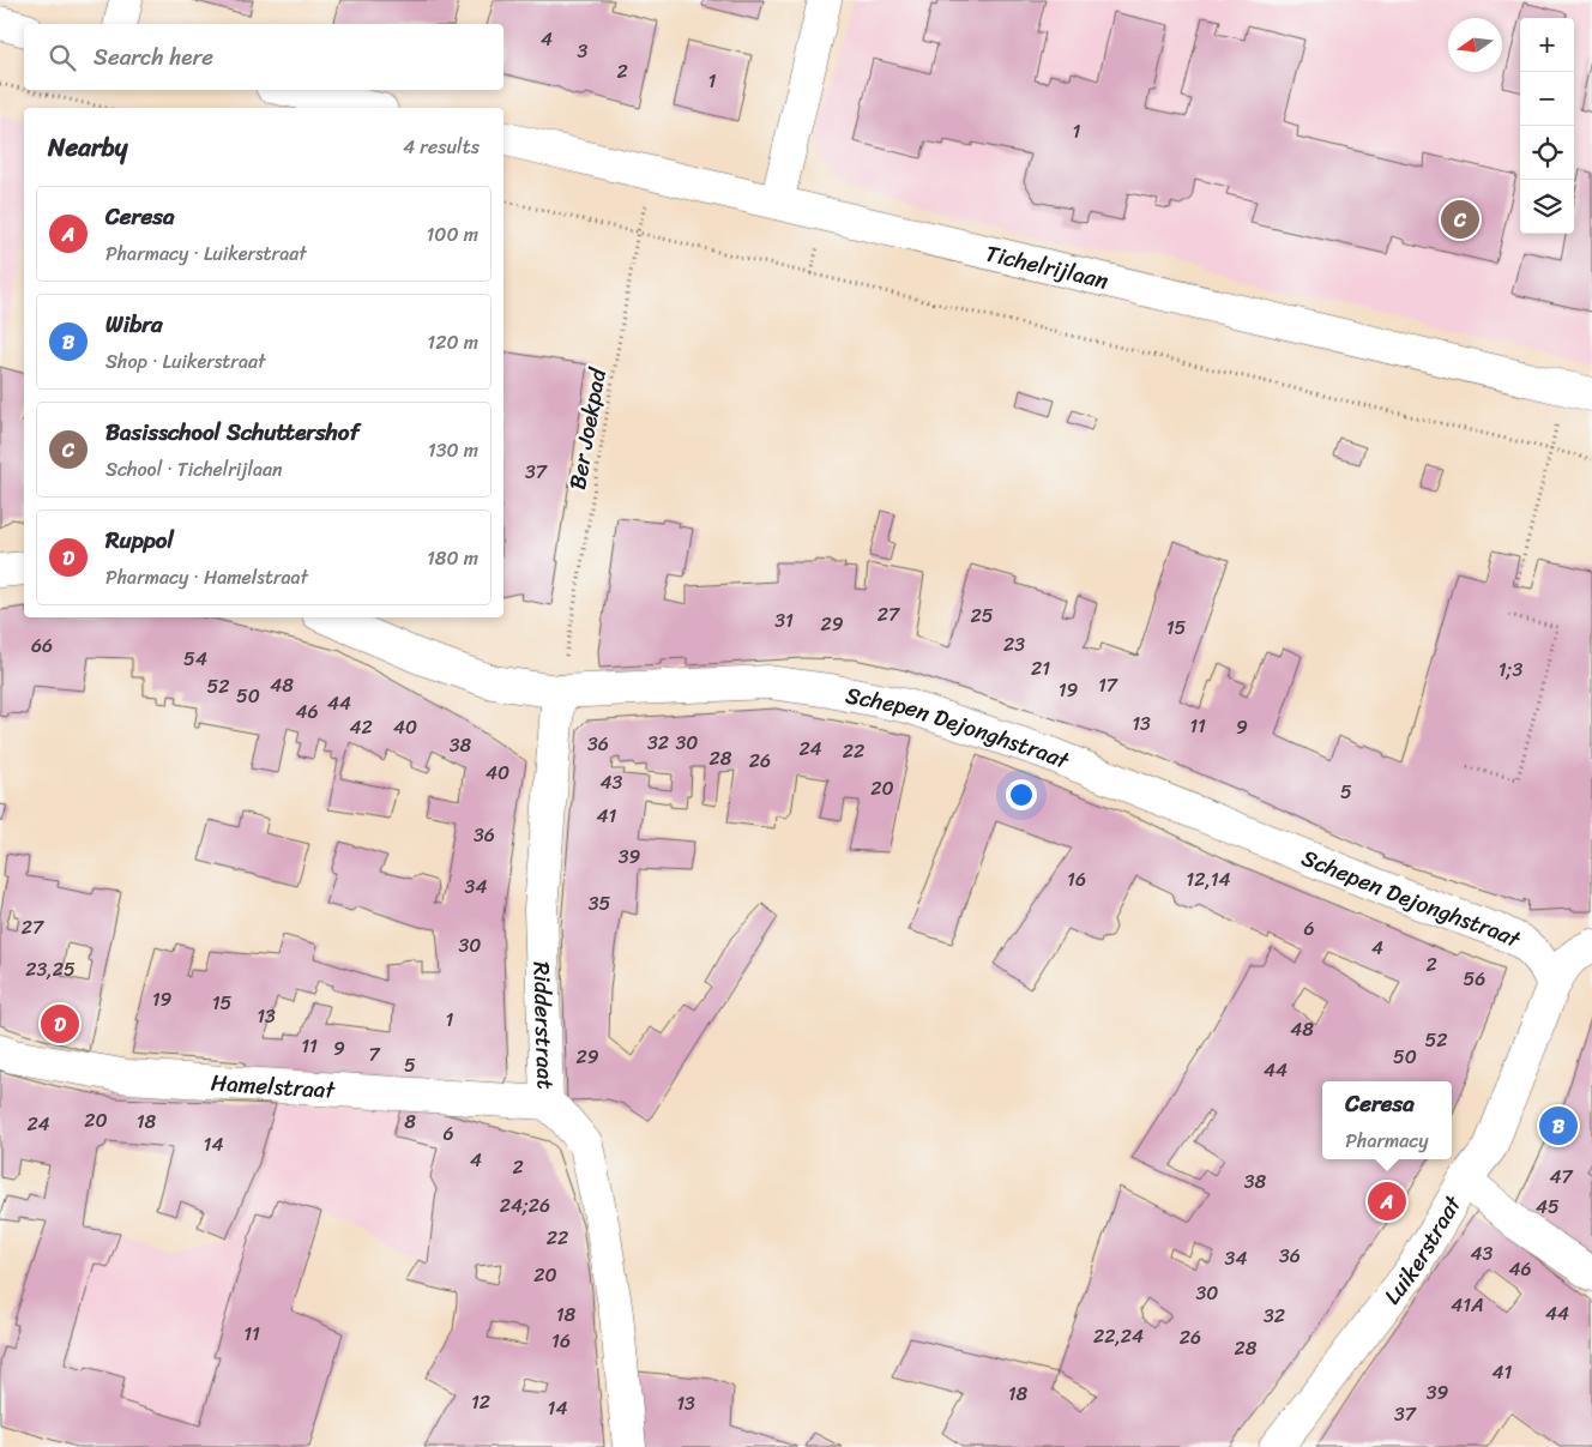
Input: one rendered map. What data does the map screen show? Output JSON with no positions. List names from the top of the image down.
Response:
{
  "streets": {
    "street": [
      "Tichelrijlaan",
      "Schepen Dejonghstraat",
      "Ridderstraat",
      "Hamelstraat",
      "Luikerstraat"
    ],
    "path": ["Ber Joekpad"]
  },
  "crossings": [
    ["Tichelrijlaan", "Ber Joekpad"],
    ["Ber Joekpad", "Schepen Dejonghstraat"],
    ["Ber Joekpad", "Ridderstraat"],
    ["Schepen Dejonghstraat", "Ridderstraat"],
    ["Schepen Dejonghstraat", "Luikerstraat"],
    ["Ridderstraat", "Hamelstraat"]
  ],
  "house_numbers": [
    "4",
    "3",
    "2",
    "1",
    "1",
    "37",
    "27",
    "25",
    "31",
    "29",
    "15",
    "23",
    "66",
    "54",
    "21",
    "1;3",
    "48",
    "17",
    "52",
    "19",
    "50",
    "44",
    "46",
    "13",
    "11",
    "42",
    "40",
    "9",
    "32",
    "30",
    "36",
    "38",
    "24",
    "22",
    "28",
    "26",
    "40",
    "43",
    "20",
    "5",
    "41",
    "36",
    "39",
    "16",
    "12,14",
    "34",
    "35",
    "27",
    "6",
    "30",
    "4",
    "2",
    "23,25",
    "56",
    "19",
    "15",
    "13",
    "1",
    "48",
    "52",
    "11",
    "9",
    "7",
    "29",
    "50",
    "5",
    "44",
    "20",
    "18",
    "8",
    "24",
    "6",
    "14",
    "4",
    "2",
    "47",
    "38",
    "24;26",
    "45",
    "22",
    "43",
    "36",
    "34",
    "46",
    "20",
    "30",
    "41A",
    "44",
    "18",
    "32",
    "11",
    "22,24",
    "26",
    "16",
    "28",
    "41",
    "39",
    "18",
    "12",
    "13",
    "14",
    "37"
  ],
  "north": "left",
  "page": {
    "map_buttons": ["+", "−"],
    "search": "Search here",
    "heading": ["Nearby", "4 results"],
    "list": [
      {
        "mark": "A",
        "name": "Ceresa",
        "note": "Pharmacy · Luikerstraat",
        "value": "100 m"
      },
      {
        "mark": "B",
        "name": "Wibra",
        "note": "Shop · Luikerstraat",
        "value": "120 m"
      },
      {
        "mark": "C",
        "name": "Basisschool Schuttershof",
        "note": "School · Tichelrijlaan",
        "value": "130 m"
      },
      {
        "mark": "D",
        "name": "Ruppol",
        "note": "Pharmacy · Hamelstraat",
        "value": "180 m"
      }
    ],
    "pins": [
      "C",
      "D",
      "B",
      "A"
    ],
    "popup": ["Ceresa", "Pharmacy"]
  }
}
